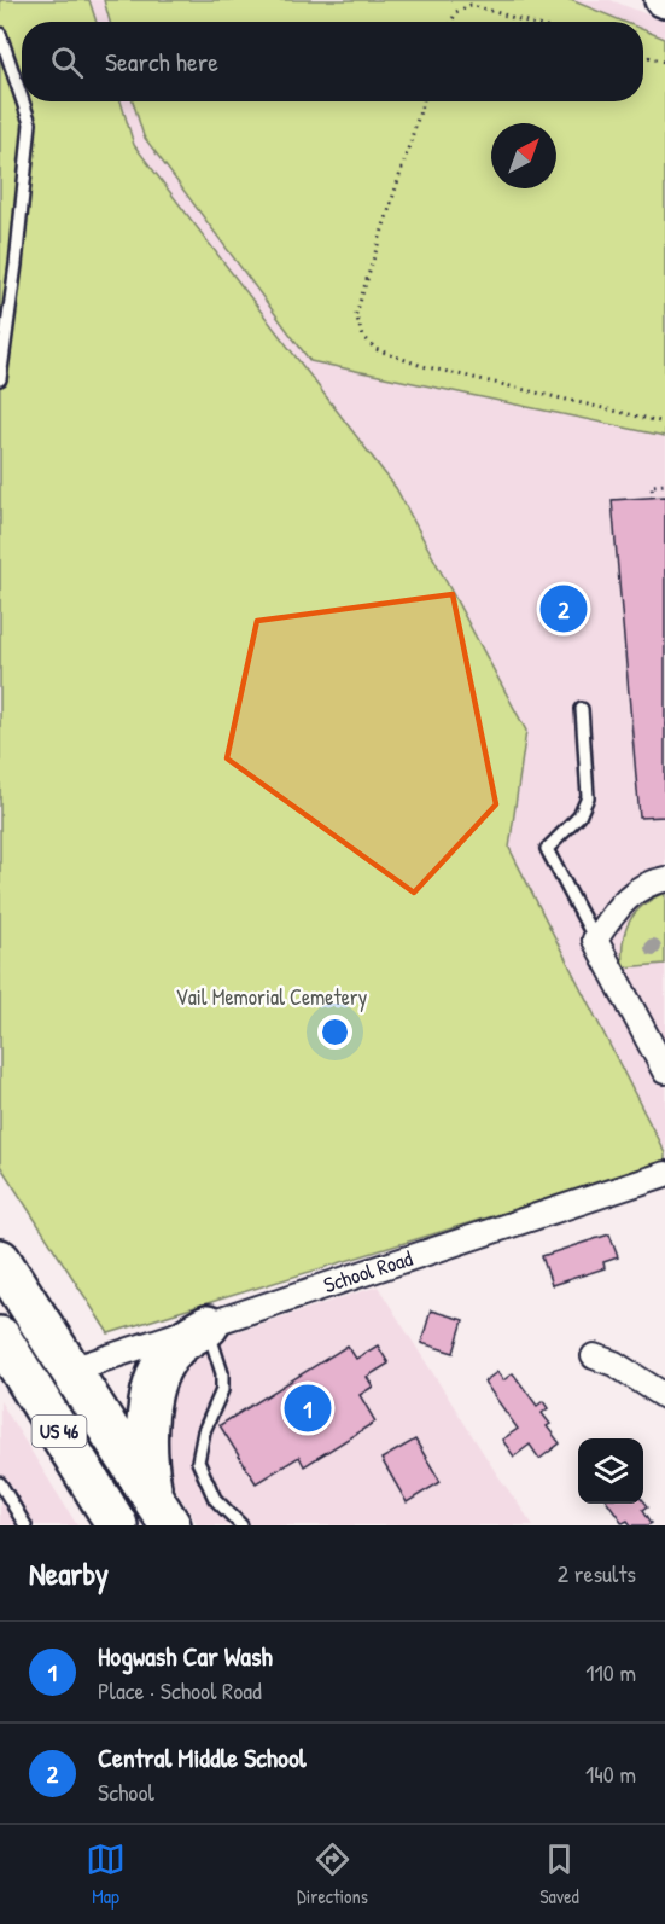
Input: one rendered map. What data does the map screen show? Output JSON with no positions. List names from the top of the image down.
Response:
{
  "streets": {
    "highway": ["US 46"],
    "street": ["School Road"]
  },
  "crossings": [
    ["School Road", "US 46"]
  ],
  "parks": ["Vail Memorial Cemetery"],
  "north": "top right",
  "page": {
    "search": "Search here",
    "pins": ["2", "1"],
    "heading": ["Nearby", "2 results"],
    "list": [
      {
        "mark": "1",
        "name": "Hogwash Car Wash",
        "note": "Place · School Road",
        "value": "110 m"
      },
      {
        "mark": "2",
        "name": "Central Middle School",
        "note": "School",
        "value": "140 m"
      }
    ],
    "nav": ["Map", "Directions", "Saved"]
  }
}
